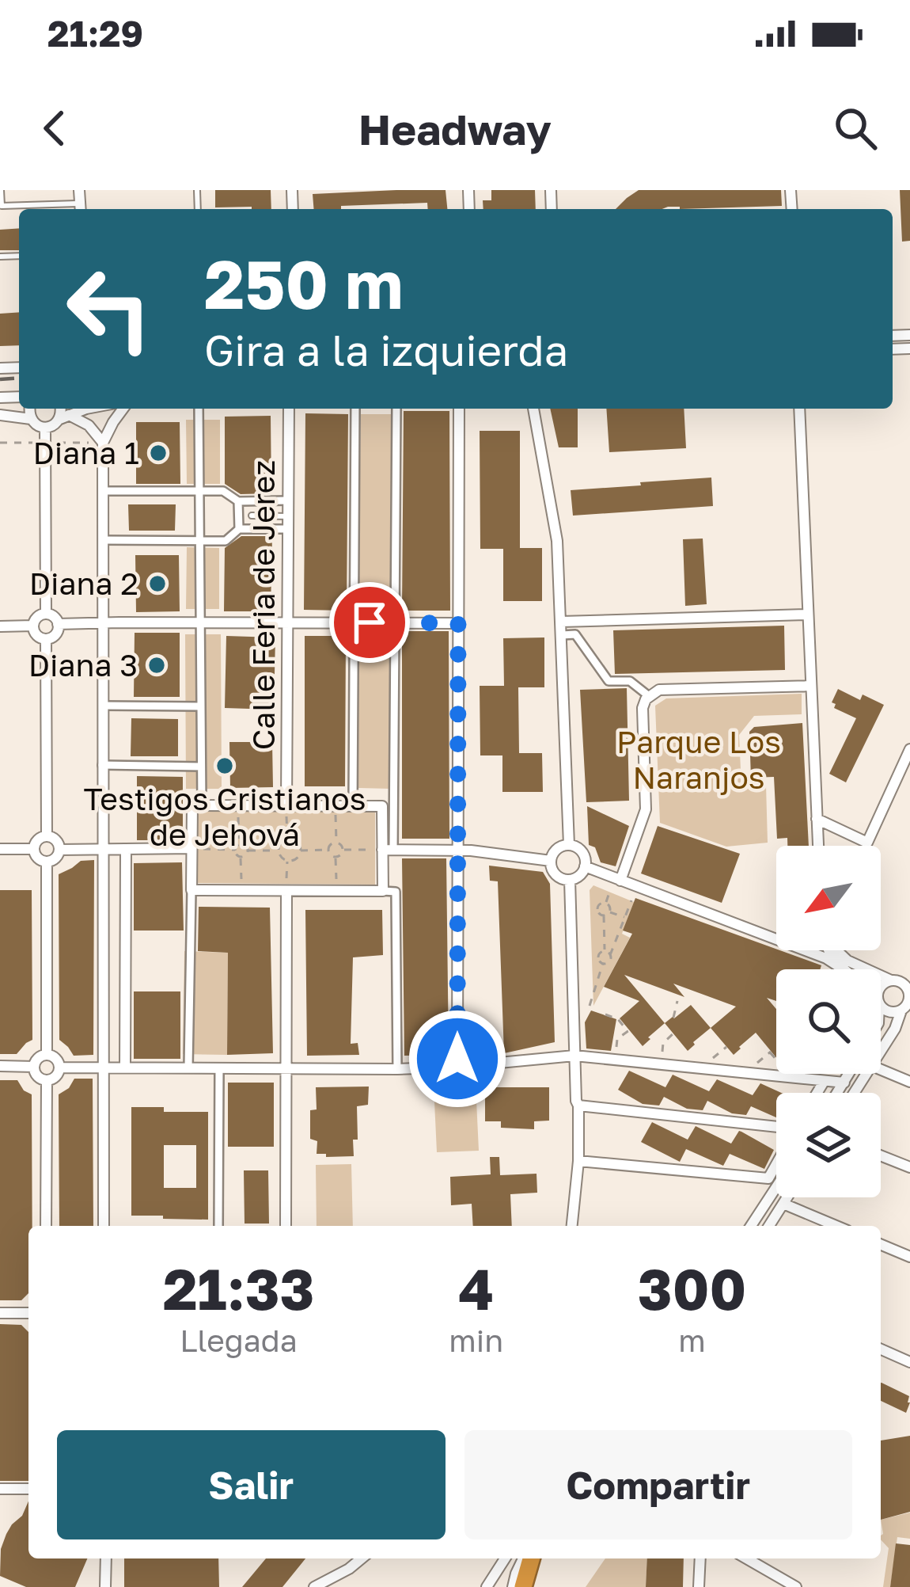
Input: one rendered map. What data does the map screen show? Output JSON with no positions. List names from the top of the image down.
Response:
{
  "streets": {
    "street": ["Calle Feria de Jerez"]
  },
  "parks": ["Parque Los Naranjos"],
  "places": [
    "Diana 1",
    "Diana 2",
    "Diana 3",
    "Testigos Cristianos de Jehová"
  ],
  "north": "bottom left",
  "page": {
    "status": "21:29",
    "header": "Headway",
    "turn": ["250 m", "Gira a la izquierda"],
    "eta": [
      "21:33",
      "Llegada",
      "4",
      "min",
      "300",
      "m"
    ],
    "buttons": ["Salir", "Compartir"]
  }
}
